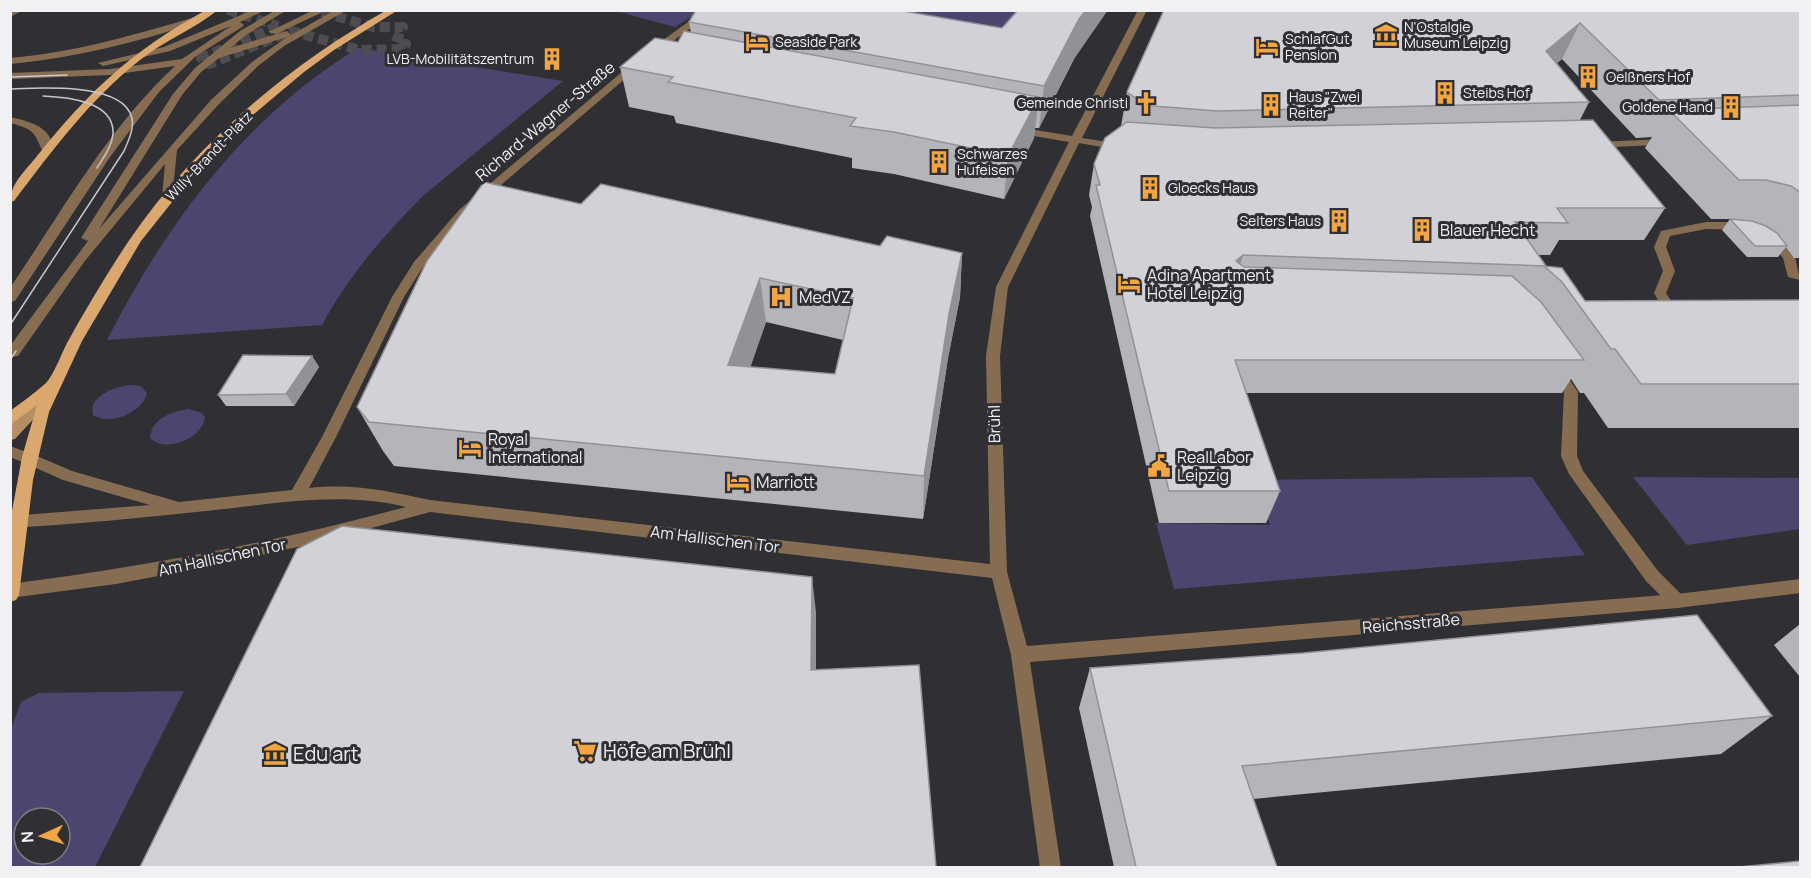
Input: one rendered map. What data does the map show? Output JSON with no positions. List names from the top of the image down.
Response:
{
  "streets": {
    "main road": ["Willy-Brandt-Platz"],
    "street": [
      "Richard-Wagner-Straße",
      "Brühl",
      "Am Hallischen Tor",
      "Reichsstraße"
    ]
  },
  "crossings": [
    ["Richard-Wagner-Straße", "Am Hallischen Tor"],
    ["Brühl", "Am Hallischen Tor"],
    ["Brühl", "Reichsstraße"]
  ],
  "places": {
    "museum": ["N'Ostalgie Museum Leipzig", "Edu art"],
    "hotel": [
      "Seaside Park",
      "SchlafGut Pension",
      "Adina Apartment Hotel Leipzig",
      "Royal International",
      "Marriott"
    ],
    "building": [
      "LVB-Mobilitätszentrum",
      "Oelßners Hof",
      "Steibs Hof",
      "Haus \"Zwei Reiter\"",
      "Goldene Hand",
      "Schwarzes Hufeisen",
      "Gloecks Haus",
      "Selters Haus",
      "Blauer Hecht"
    ],
    "church": ["Gemeinde Christi"],
    "hospital": ["MedVZ"],
    "public building": ["RealLabor Leipzig"],
    "supermarket": ["Höfe am Brühl"]
  },
  "north": "left"
}
